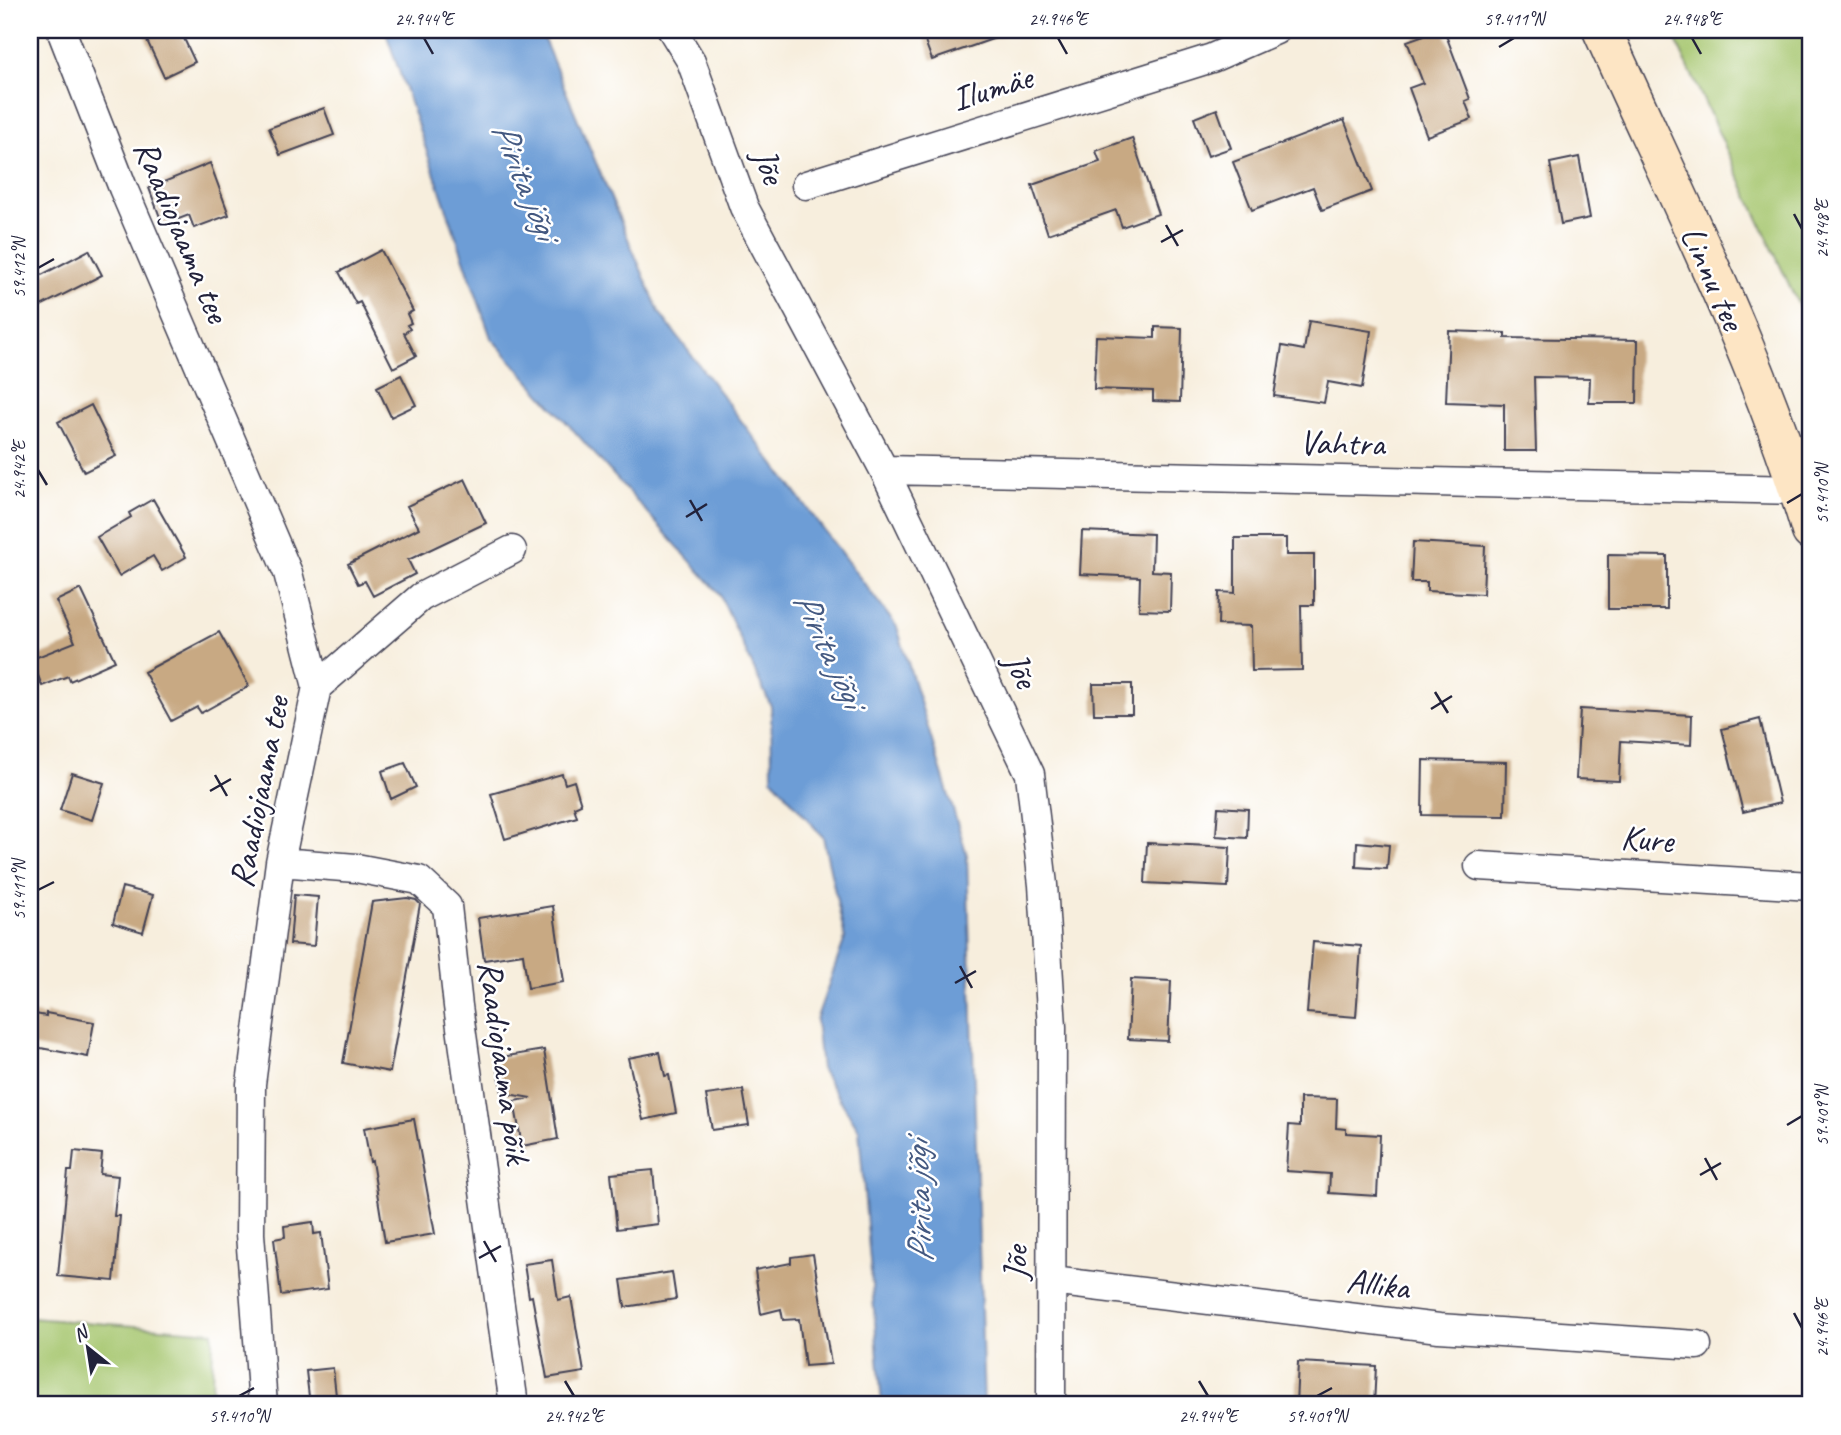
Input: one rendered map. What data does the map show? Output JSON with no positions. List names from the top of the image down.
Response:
{
  "streets": {
    "street": [
      "Ilumäe",
      "Jõe",
      "Raadiojaama tee",
      "Linnu tee",
      "Vahtra",
      "Kure",
      "Raadiojaama põik",
      "Allika"
    ]
  },
  "crossings": [
    ["Jõe", "Vahtra"],
    ["Jõe", "Allika"],
    ["Raadiojaama tee", "Raadiojaama põik"],
    ["Linnu tee", "Vahtra"]
  ],
  "water": ["Pirita jõgi"],
  "north": "top left",
  "coordinates": [
    "24.944°E",
    "24.946°E",
    "59.411°N",
    "24.948°E",
    "59.412°N",
    "24.942°E",
    "59.410°N",
    "59.409°N"
  ]
}
